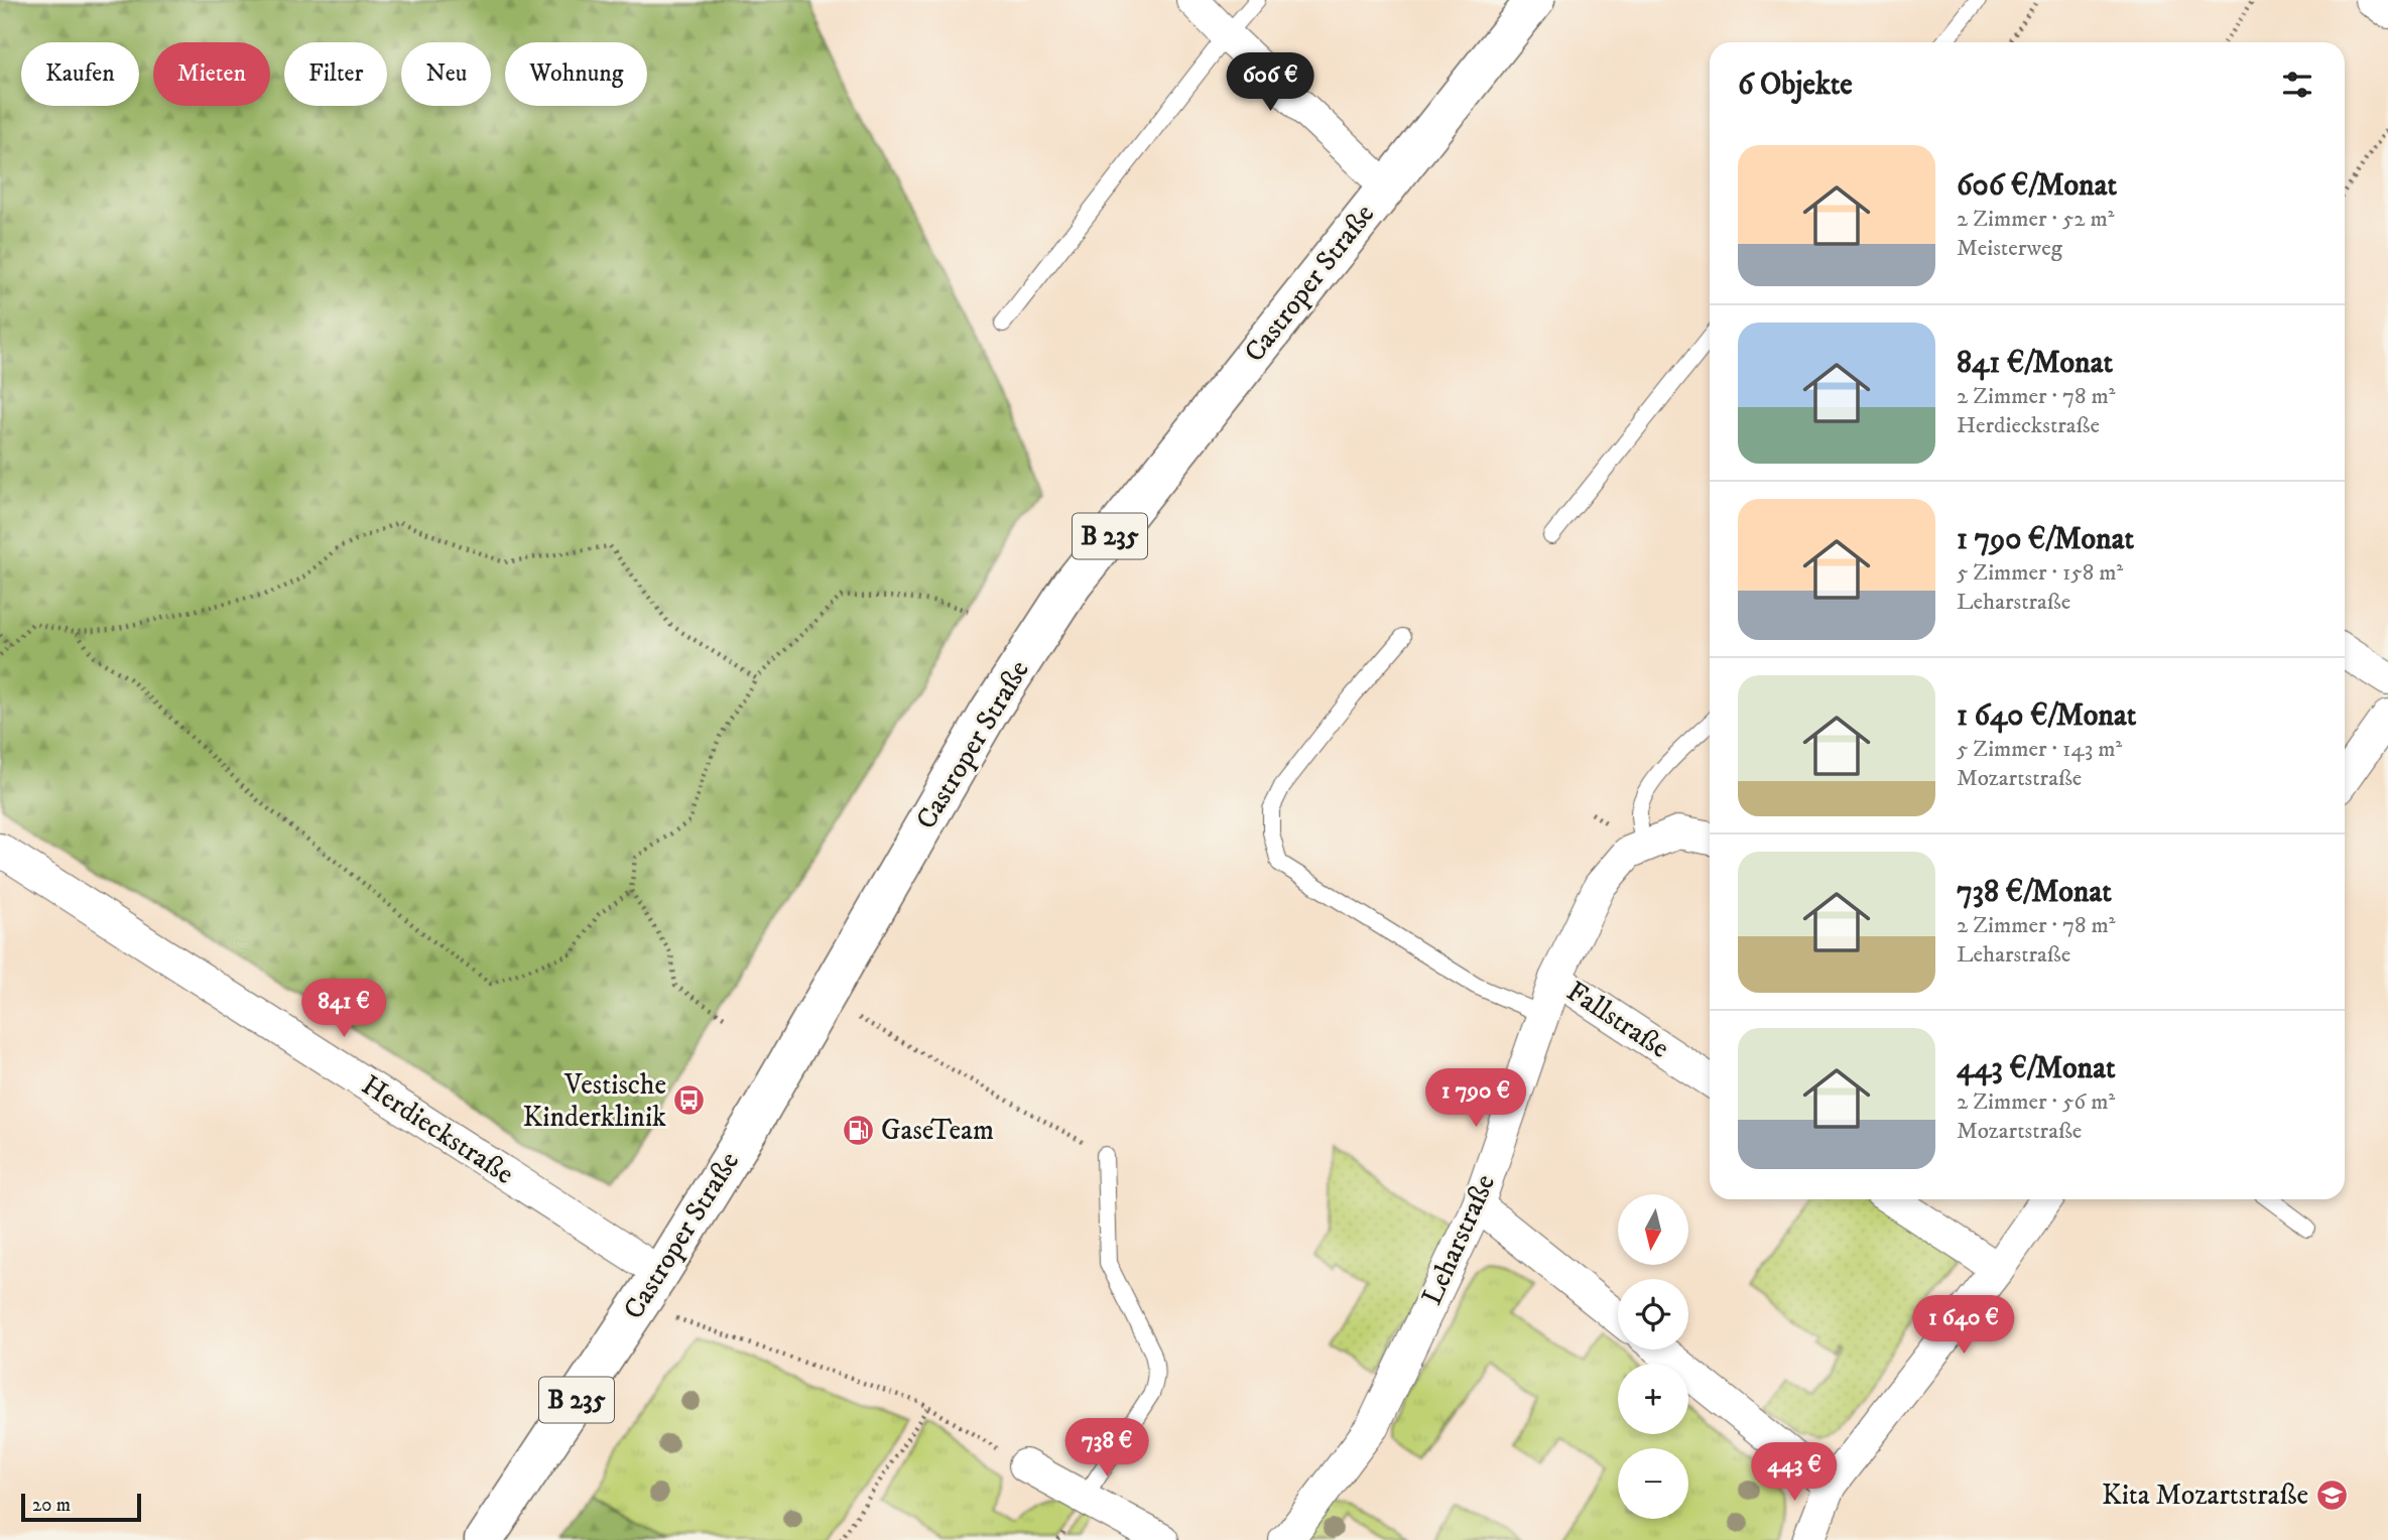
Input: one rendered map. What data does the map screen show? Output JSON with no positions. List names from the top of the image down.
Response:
{
  "streets": {
    "main road": ["Castroper Straße", "B 235"],
    "street": ["Fallstraße", "Herdieckstraße", "Leharstraße"]
  },
  "crossings": [
    ["Castroper Straße", "Herdieckstraße"],
    ["Fallstraße", "Leharstraße"]
  ],
  "places": {
    "bus stop": ["Vestische Kinderklinik"],
    "fuel station": ["GaseTeam"],
    "school or university": ["Kita Mozartstraße"]
  },
  "scale_bar": "20 m",
  "north": "bottom",
  "page": {
    "chip": [
      "Kaufen",
      "Mieten",
      "Filter",
      "Neu",
      "Wohnung"
    ],
    "heading": "6 Objekte",
    "price": [
      "606 €",
      "841 €",
      "1 790 €",
      "1 640 €",
      "738 €",
      "443 €"
    ],
    "list": [
      {
        "name": "606 €/Monat",
        "note": "2 Zimmer · 52 m² · Meisterweg"
      },
      {
        "name": "841 €/Monat",
        "note": "2 Zimmer · 78 m² · Herdieckstraße"
      },
      {
        "name": "1 790 €/Monat",
        "note": "5 Zimmer · 158 m² · Leharstraße"
      },
      {
        "name": "1 640 €/Monat",
        "note": "5 Zimmer · 143 m² · Mozartstraße"
      },
      {
        "name": "738 €/Monat",
        "note": "2 Zimmer · 78 m² · Leharstraße"
      },
      {
        "name": "443 €/Monat",
        "note": "2 Zimmer · 56 m² · Mozartstraße"
      }
    ],
    "map_buttons": ["+", "−"],
    "scale": "20 m"
  }
}
